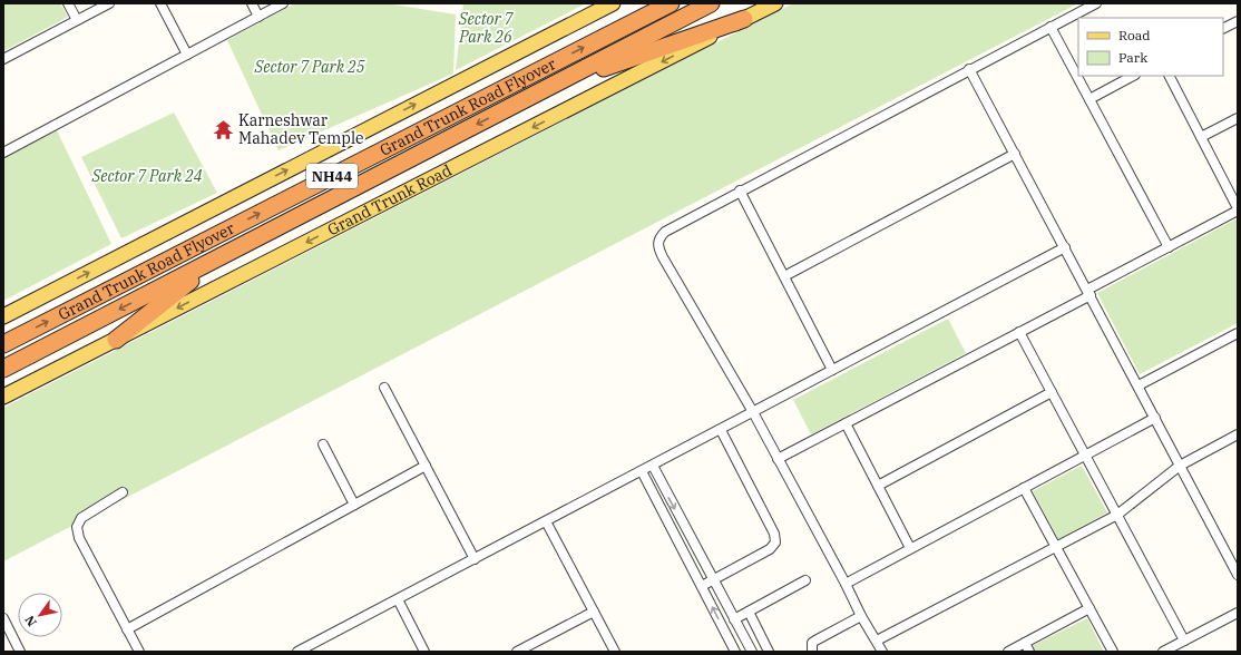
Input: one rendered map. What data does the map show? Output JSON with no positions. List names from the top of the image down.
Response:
{
  "streets": {
    "highway": ["Grand Trunk Road Flyover", "NH44", "Grand Trunk Road"]
  },
  "crossings": [
    ["Grand Trunk Road Flyover", "Grand Trunk Road"]
  ],
  "one_way": ["Grand Trunk Road"],
  "parks": ["Sector 7 Park 26", "Sector 7 Park 25", "Sector 7 Park 24"],
  "places": {
    "temple": ["Karneshwar Mahadev Temple"]
  },
  "legend": ["Road", "Park"],
  "north": "bottom left"
}
